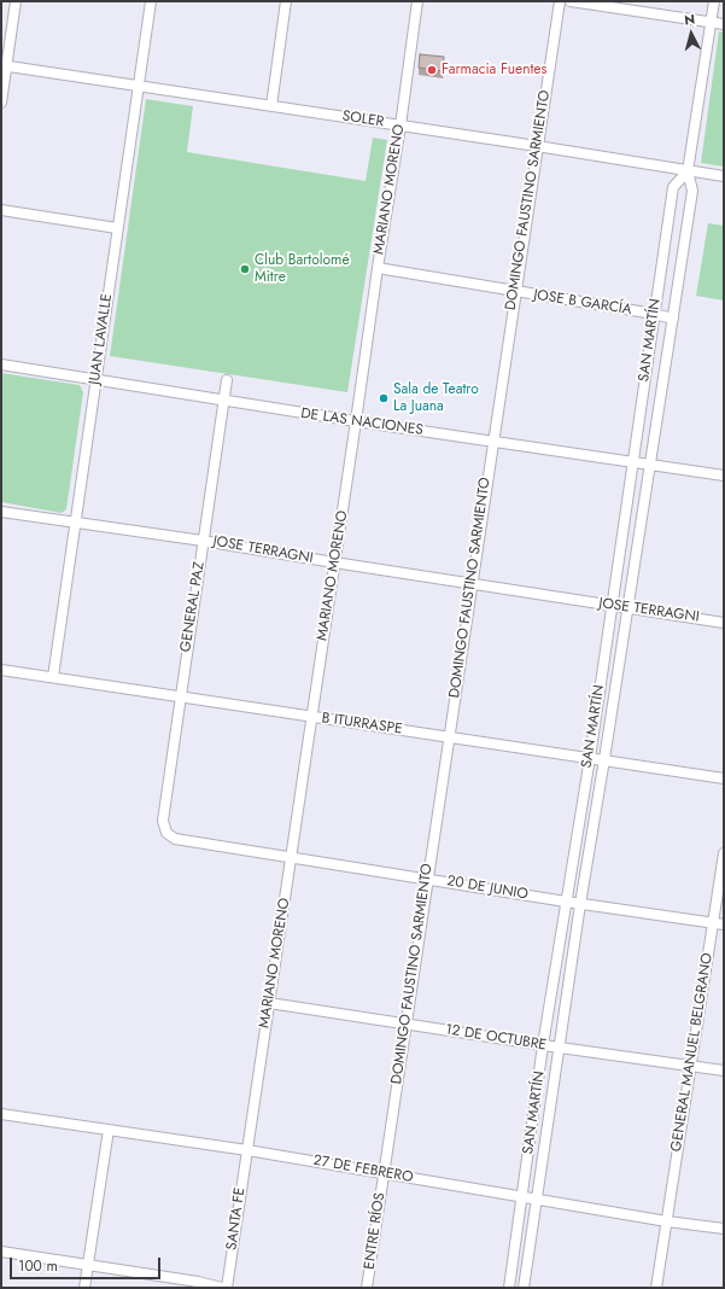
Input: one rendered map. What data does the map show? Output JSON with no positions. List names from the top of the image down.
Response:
{
  "streets": {
    "street": [
      "SOLER",
      "MARIANO MORENO",
      "DOMINGO FAUSTINO SARMIENTO",
      "JOSE B GARCÍA",
      "JUAN LAVALLE",
      "SAN MARTÍN",
      "DE LAS NACIONES",
      "JOSE TERRAGNI",
      "GENERAL PAZ",
      "B ITURRASPE",
      "20 DE JUNIO",
      "12 DE OCTUBRE",
      "GENERAL MANUEL BELGRANO",
      "27 DE FEBRERO",
      "SANTA FE",
      "ENTRE RÍOS"
    ]
  },
  "crossings": [
    ["SOLER", "MARIANO MORENO"],
    ["SOLER", "DOMINGO FAUSTINO SARMIENTO"],
    ["SOLER", "JUAN LAVALLE"],
    ["SOLER", "SAN MARTÍN"],
    ["MARIANO MORENO", "JOSE B GARCÍA"],
    ["MARIANO MORENO", "DE LAS NACIONES"],
    ["MARIANO MORENO", "JOSE TERRAGNI"],
    ["MARIANO MORENO", "B ITURRASPE"],
    ["MARIANO MORENO", "20 DE JUNIO"],
    ["MARIANO MORENO", "12 DE OCTUBRE"],
    ["MARIANO MORENO", "27 DE FEBRERO"],
    ["MARIANO MORENO", "SANTA FE"],
    ["DOMINGO FAUSTINO SARMIENTO", "JOSE B GARCÍA"],
    ["DOMINGO FAUSTINO SARMIENTO", "DE LAS NACIONES"],
    ["DOMINGO FAUSTINO SARMIENTO", "JOSE TERRAGNI"],
    ["DOMINGO FAUSTINO SARMIENTO", "B ITURRASPE"],
    ["DOMINGO FAUSTINO SARMIENTO", "20 DE JUNIO"],
    ["DOMINGO FAUSTINO SARMIENTO", "12 DE OCTUBRE"],
    ["DOMINGO FAUSTINO SARMIENTO", "27 DE FEBRERO"],
    ["DOMINGO FAUSTINO SARMIENTO", "ENTRE RÍOS"],
    ["JOSE B GARCÍA", "SAN MARTÍN"],
    ["JUAN LAVALLE", "DE LAS NACIONES"],
    ["JUAN LAVALLE", "JOSE TERRAGNI"],
    ["JUAN LAVALLE", "B ITURRASPE"],
    ["SAN MARTÍN", "DE LAS NACIONES"],
    ["SAN MARTÍN", "JOSE TERRAGNI"],
    ["SAN MARTÍN", "B ITURRASPE"],
    ["SAN MARTÍN", "20 DE JUNIO"],
    ["SAN MARTÍN", "12 DE OCTUBRE"],
    ["SAN MARTÍN", "27 DE FEBRERO"],
    ["DE LAS NACIONES", "GENERAL PAZ"],
    ["JOSE TERRAGNI", "GENERAL PAZ"],
    ["GENERAL PAZ", "B ITURRASPE"],
    ["GENERAL PAZ", "20 DE JUNIO"],
    ["20 DE JUNIO", "GENERAL MANUEL BELGRANO"],
    ["12 DE OCTUBRE", "GENERAL MANUEL BELGRANO"],
    ["GENERAL MANUEL BELGRANO", "27 DE FEBRERO"],
    ["27 DE FEBRERO", "SANTA FE"],
    ["27 DE FEBRERO", "ENTRE RÍOS"]
  ],
  "places": ["Farmacia Fuentes", "Club Bartolomé Mitre", "Sala de Teatro La Juana"],
  "scale_bar": "100 m",
  "north": "top"
}
